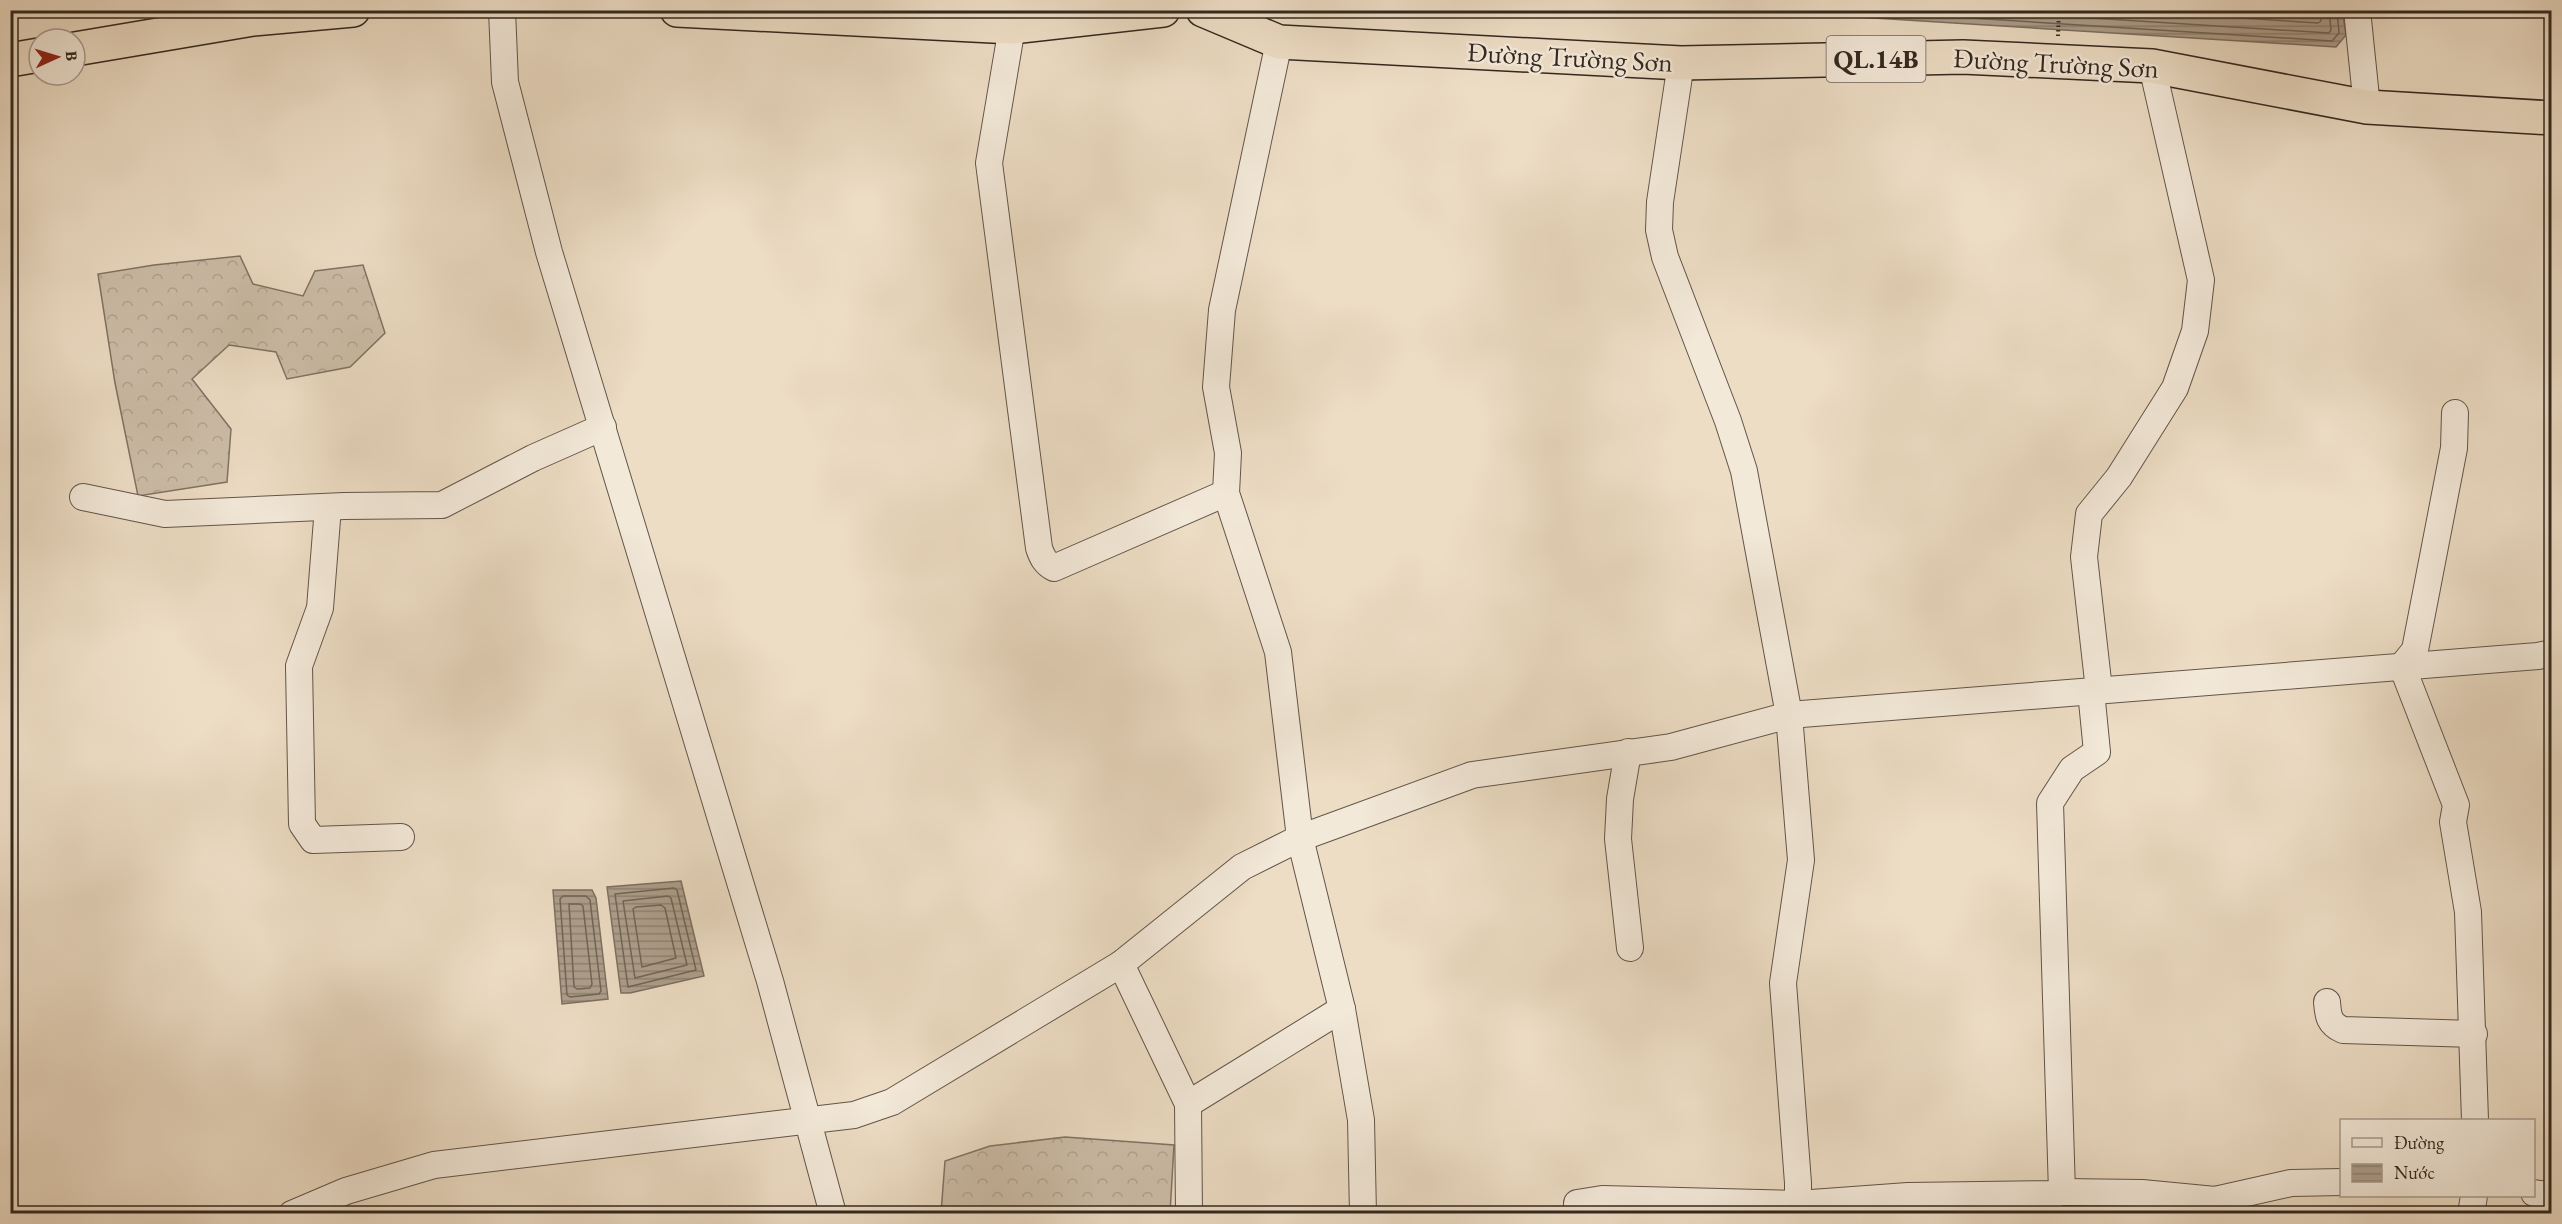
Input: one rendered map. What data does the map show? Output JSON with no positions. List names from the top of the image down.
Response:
{
  "streets": {
    "highway": ["Đường Trường Sơn", "QL.14B"]
  },
  "legend": ["Đường", "Nước"],
  "north": "right"
}
